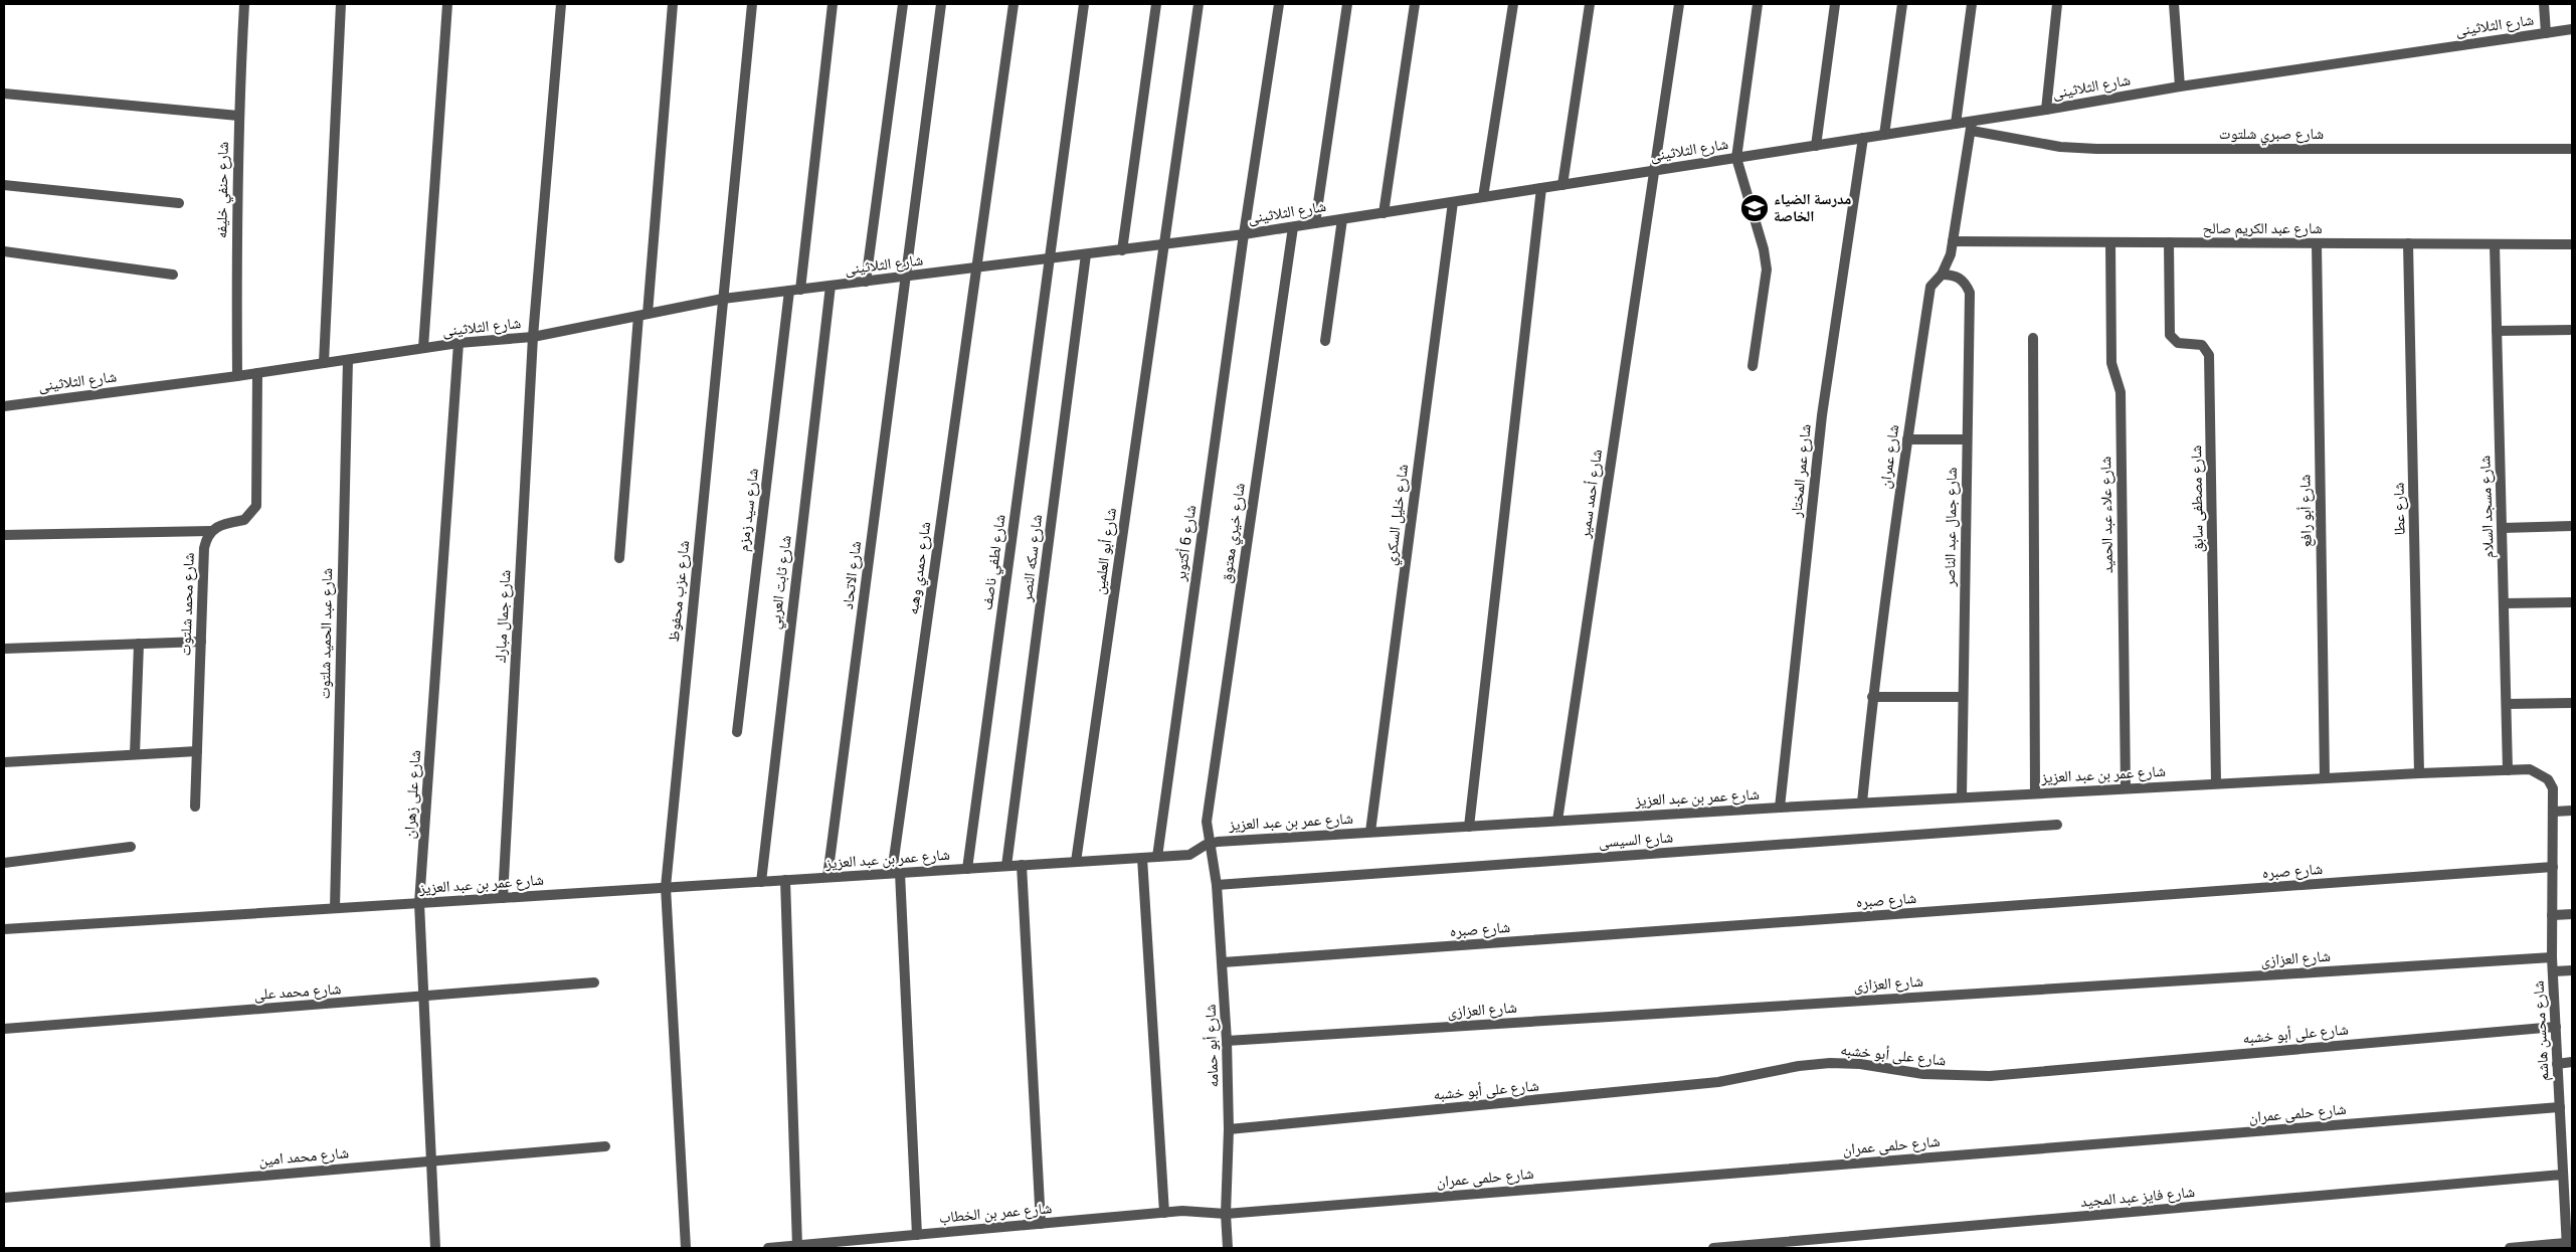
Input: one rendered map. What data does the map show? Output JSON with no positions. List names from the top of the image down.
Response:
{
  "streets": {
    "street": [
      "شارع الثلاثينى",
      "شارع صبري شلتوت",
      "شارع حنفي خليفه",
      "شارع عبد الكريم صالح",
      "شارع عمران",
      "شارع عمر المختار",
      "شارع أحمد سمير",
      "شارع مصطفى سابق",
      "شارع مسجد السلام",
      "شارع عطا",
      "شارع سيد زمزم",
      "شارع أبو رافع",
      "شارع خليل السكري",
      "شارع علاء عبد الحميد",
      "شارع جمال عبد الناصر",
      "شارع خيري معتوق",
      "شارع 6 أكتوبر",
      "شارع أبو العلمين",
      "شارع سكه النصر",
      "شارع لطفي ناصف",
      "شارع حمدي وهبه",
      "شارع الاتحاد",
      "شارع ثابت العربي",
      "شارع عزب محفوظ",
      "شارع محمد شلتوت",
      "شارع جمال مبارك",
      "شارع عبد الحميد شلتوت",
      "شارع عمر بن عبد العزيز",
      "شارع على زهران",
      "شارع السيسى",
      "شارع صبره",
      "شارع العزازى",
      "شارع محمد على",
      "شارع محسن هاشم",
      "شارع على أبو خشبه",
      "شارع أبو حمامه",
      "شارع حلمى عمران",
      "شارع محمد امين",
      "شارع فايز عبد المجيد",
      "شارع عمر بن الخطاب"
    ]
  },
  "crossings": [
    ["شارع الثلاثينى", "شارع صبري شلتوت"],
    ["شارع الثلاثينى", "شارع حنفي خليفه"],
    ["شارع الثلاثينى", "شارع عمران"],
    ["شارع الثلاثينى", "شارع عمر المختار"],
    ["شارع الثلاثينى", "شارع أحمد سمير"],
    ["شارع الثلاثينى", "شارع سيد زمزم"],
    ["شارع الثلاثينى", "شارع خليل السكري"],
    ["شارع الثلاثينى", "شارع خيري معتوق"],
    ["شارع الثلاثينى", "شارع 6 أكتوبر"],
    ["شارع الثلاثينى", "شارع أبو العلمين"],
    ["شارع الثلاثينى", "شارع سكه النصر"],
    ["شارع الثلاثينى", "شارع لطفي ناصف"],
    ["شارع الثلاثينى", "شارع حمدي وهبه"],
    ["شارع الثلاثينى", "شارع الاتحاد"],
    ["شارع الثلاثينى", "شارع ثابت العربي"],
    ["شارع الثلاثينى", "شارع عزب محفوظ"],
    ["شارع الثلاثينى", "شارع جمال مبارك"],
    ["شارع الثلاثينى", "شارع عبد الحميد شلتوت"],
    ["شارع الثلاثينى", "شارع على زهران"],
    ["شارع صبري شلتوت", "شارع عمران"],
    ["شارع عبد الكريم صالح", "شارع عمران"],
    ["شارع عبد الكريم صالح", "شارع مصطفى سابق"],
    ["شارع عبد الكريم صالح", "شارع مسجد السلام"],
    ["شارع عبد الكريم صالح", "شارع عطا"],
    ["شارع عبد الكريم صالح", "شارع أبو رافع"],
    ["شارع عبد الكريم صالح", "شارع علاء عبد الحميد"],
    ["شارع عمران", "شارع جمال عبد الناصر"],
    ["شارع عمران", "شارع عمر بن عبد العزيز"],
    ["شارع عمر المختار", "شارع عمر بن عبد العزيز"],
    ["شارع أحمد سمير", "شارع عمر بن عبد العزيز"],
    ["شارع مصطفى سابق", "شارع عمر بن عبد العزيز"],
    ["شارع مسجد السلام", "شارع عمر بن عبد العزيز"],
    ["شارع عطا", "شارع عمر بن عبد العزيز"],
    ["شارع أبو رافع", "شارع عمر بن عبد العزيز"],
    ["شارع خليل السكري", "شارع عمر بن عبد العزيز"],
    ["شارع علاء عبد الحميد", "شارع عمر بن عبد العزيز"],
    ["شارع جمال عبد الناصر", "شارع عمر بن عبد العزيز"],
    ["شارع خيري معتوق", "شارع عمر بن عبد العزيز"],
    ["شارع خيري معتوق", "شارع أبو حمامه"],
    ["شارع 6 أكتوبر", "شارع عمر بن عبد العزيز"],
    ["شارع أبو العلمين", "شارع عمر بن عبد العزيز"],
    ["شارع سكه النصر", "شارع عمر بن عبد العزيز"],
    ["شارع لطفي ناصف", "شارع عمر بن عبد العزيز"],
    ["شارع حمدي وهبه", "شارع عمر بن عبد العزيز"],
    ["شارع حمدي وهبه", "شارع عمر بن الخطاب"],
    ["شارع الاتحاد", "شارع عمر بن عبد العزيز"],
    ["شارع ثابت العربي", "شارع عمر بن عبد العزيز"],
    ["شارع عزب محفوظ", "شارع عمر بن عبد العزيز"],
    ["شارع جمال مبارك", "شارع عمر بن عبد العزيز"],
    ["شارع عبد الحميد شلتوت", "شارع عمر بن عبد العزيز"],
    ["شارع عمر بن عبد العزيز", "شارع على زهران"],
    ["شارع عمر بن عبد العزيز", "شارع محسن هاشم"],
    ["شارع عمر بن عبد العزيز", "شارع أبو حمامه"],
    ["شارع على زهران", "شارع محمد على"],
    ["شارع على زهران", "شارع محمد امين"],
    ["شارع السيسى", "شارع أبو حمامه"],
    ["شارع صبره", "شارع محسن هاشم"],
    ["شارع صبره", "شارع أبو حمامه"],
    ["شارع العزازى", "شارع محسن هاشم"],
    ["شارع العزازى", "شارع أبو حمامه"],
    ["شارع محسن هاشم", "شارع على أبو خشبه"],
    ["شارع محسن هاشم", "شارع حلمى عمران"],
    ["شارع محسن هاشم", "شارع فايز عبد المجيد"],
    ["شارع على أبو خشبه", "شارع أبو حمامه"],
    ["شارع أبو حمامه", "شارع حلمى عمران"],
    ["شارع أبو حمامه", "شارع عمر بن الخطاب"],
    ["شارع حلمى عمران", "شارع عمر بن الخطاب"]
  ],
  "places": {
    "school or university": ["مدرسة الضياء الخاصة"]
  }
}
